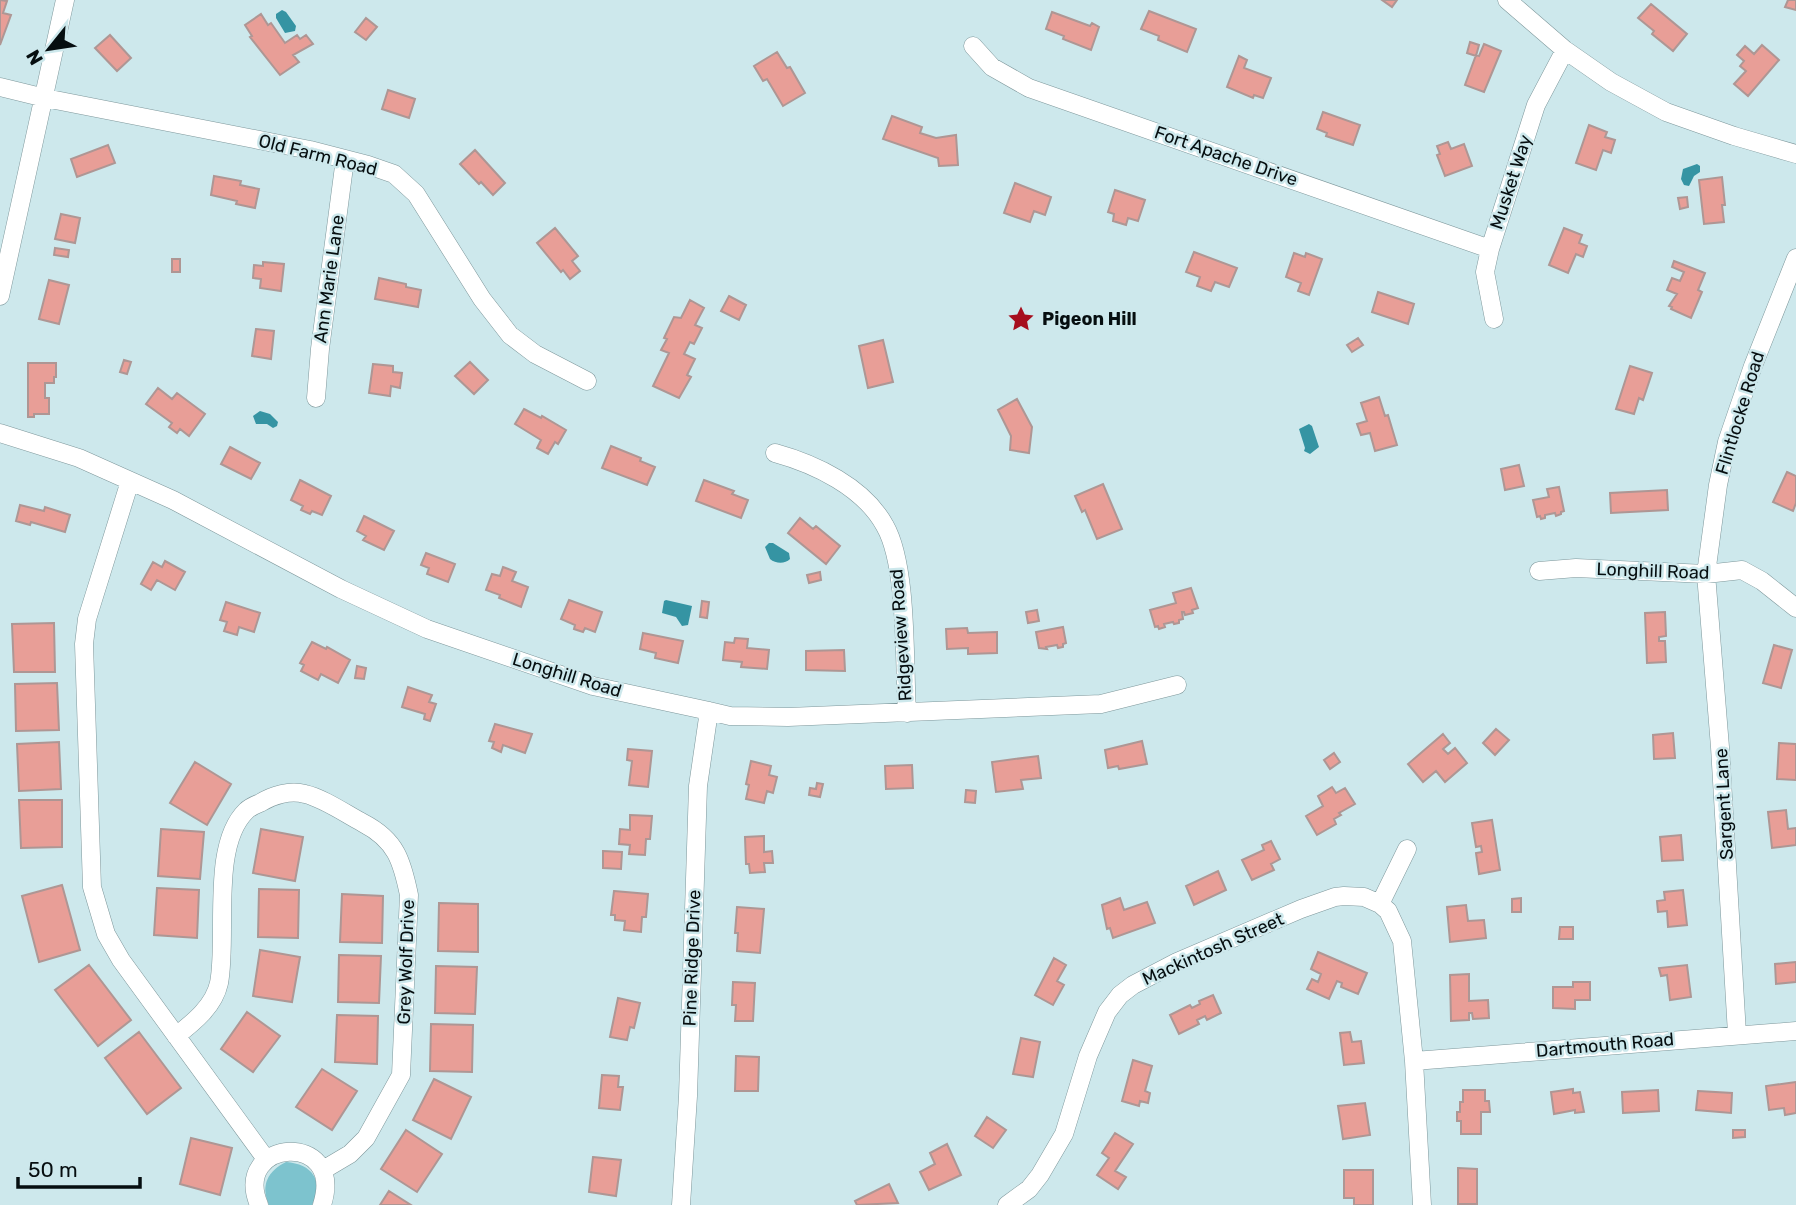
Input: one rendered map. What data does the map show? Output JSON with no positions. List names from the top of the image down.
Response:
{
  "streets": {
    "street": [
      "Old Farm Road",
      "Fort Apache Drive",
      "Musket Way",
      "Ann Marie Lane",
      "Flintlocke Road",
      "Longhill Road",
      "Ridgeview Road",
      "Sargent Lane",
      "Mackintosh Street",
      "Pine Ridge Drive",
      "Grey Wolf Drive",
      "Dartmouth Road"
    ]
  },
  "crossings": [
    ["Old Farm Road", "Ann Marie Lane"],
    ["Fort Apache Drive", "Musket Way"],
    ["Flintlocke Road", "Longhill Road"],
    ["Flintlocke Road", "Sargent Lane"],
    ["Longhill Road", "Ridgeview Road"],
    ["Longhill Road", "Sargent Lane"],
    ["Longhill Road", "Pine Ridge Drive"],
    ["Sargent Lane", "Dartmouth Road"]
  ],
  "places": {
    "place": ["Pigeon Hill"]
  },
  "scale_bar": "50 m",
  "north": "bottom left"
}
